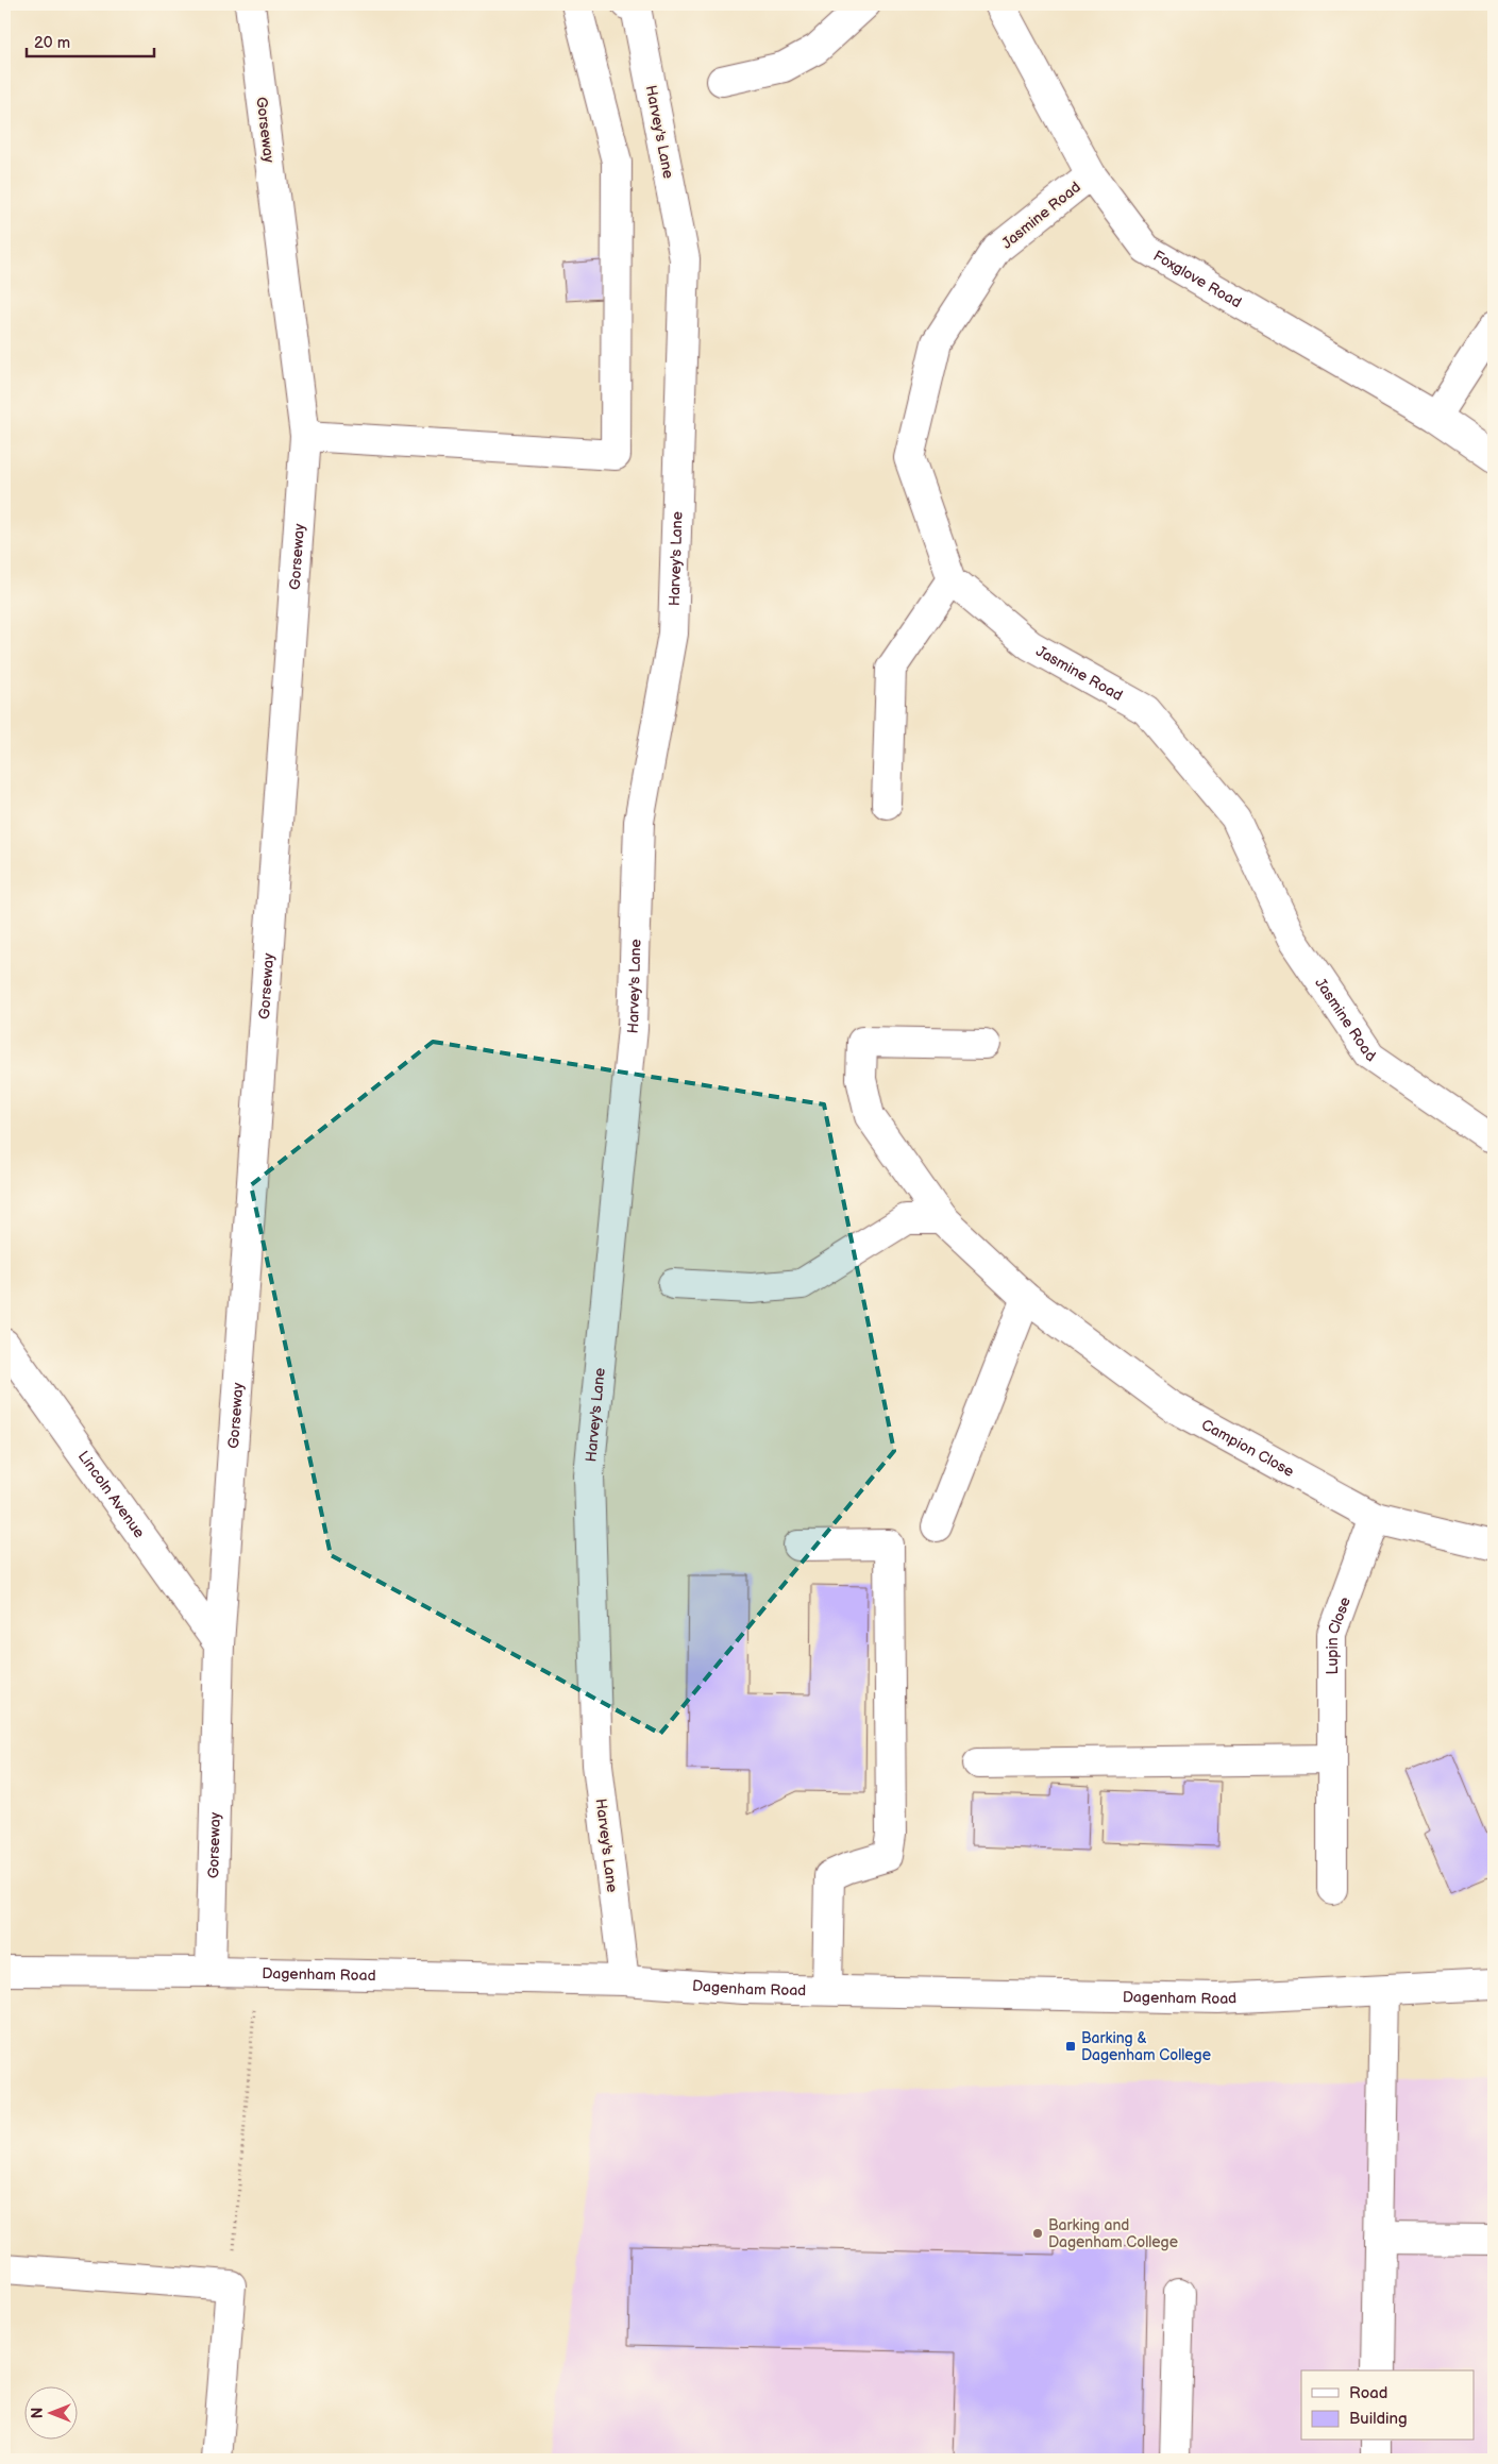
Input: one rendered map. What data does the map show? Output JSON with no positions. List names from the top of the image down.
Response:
{
  "streets": {
    "street": [
      "Gorseway",
      "Harvey's Lane",
      "Jasmine Road",
      "Foxglove Road",
      "Campion Close",
      "Lincoln Avenue",
      "Lupin Close",
      "Dagenham Road"
    ]
  },
  "crossings": [
    ["Gorseway", "Lincoln Avenue"],
    ["Gorseway", "Dagenham Road"],
    ["Harvey's Lane", "Dagenham Road"],
    ["Jasmine Road", "Foxglove Road"],
    ["Campion Close", "Lupin Close"]
  ],
  "places": {
    "transit": ["Barking & Dagenham College"],
    "other": ["Barking and Dagenham College"]
  },
  "legend": ["Road", "Building"],
  "scale_bar": "20 m",
  "north": "left"
}
